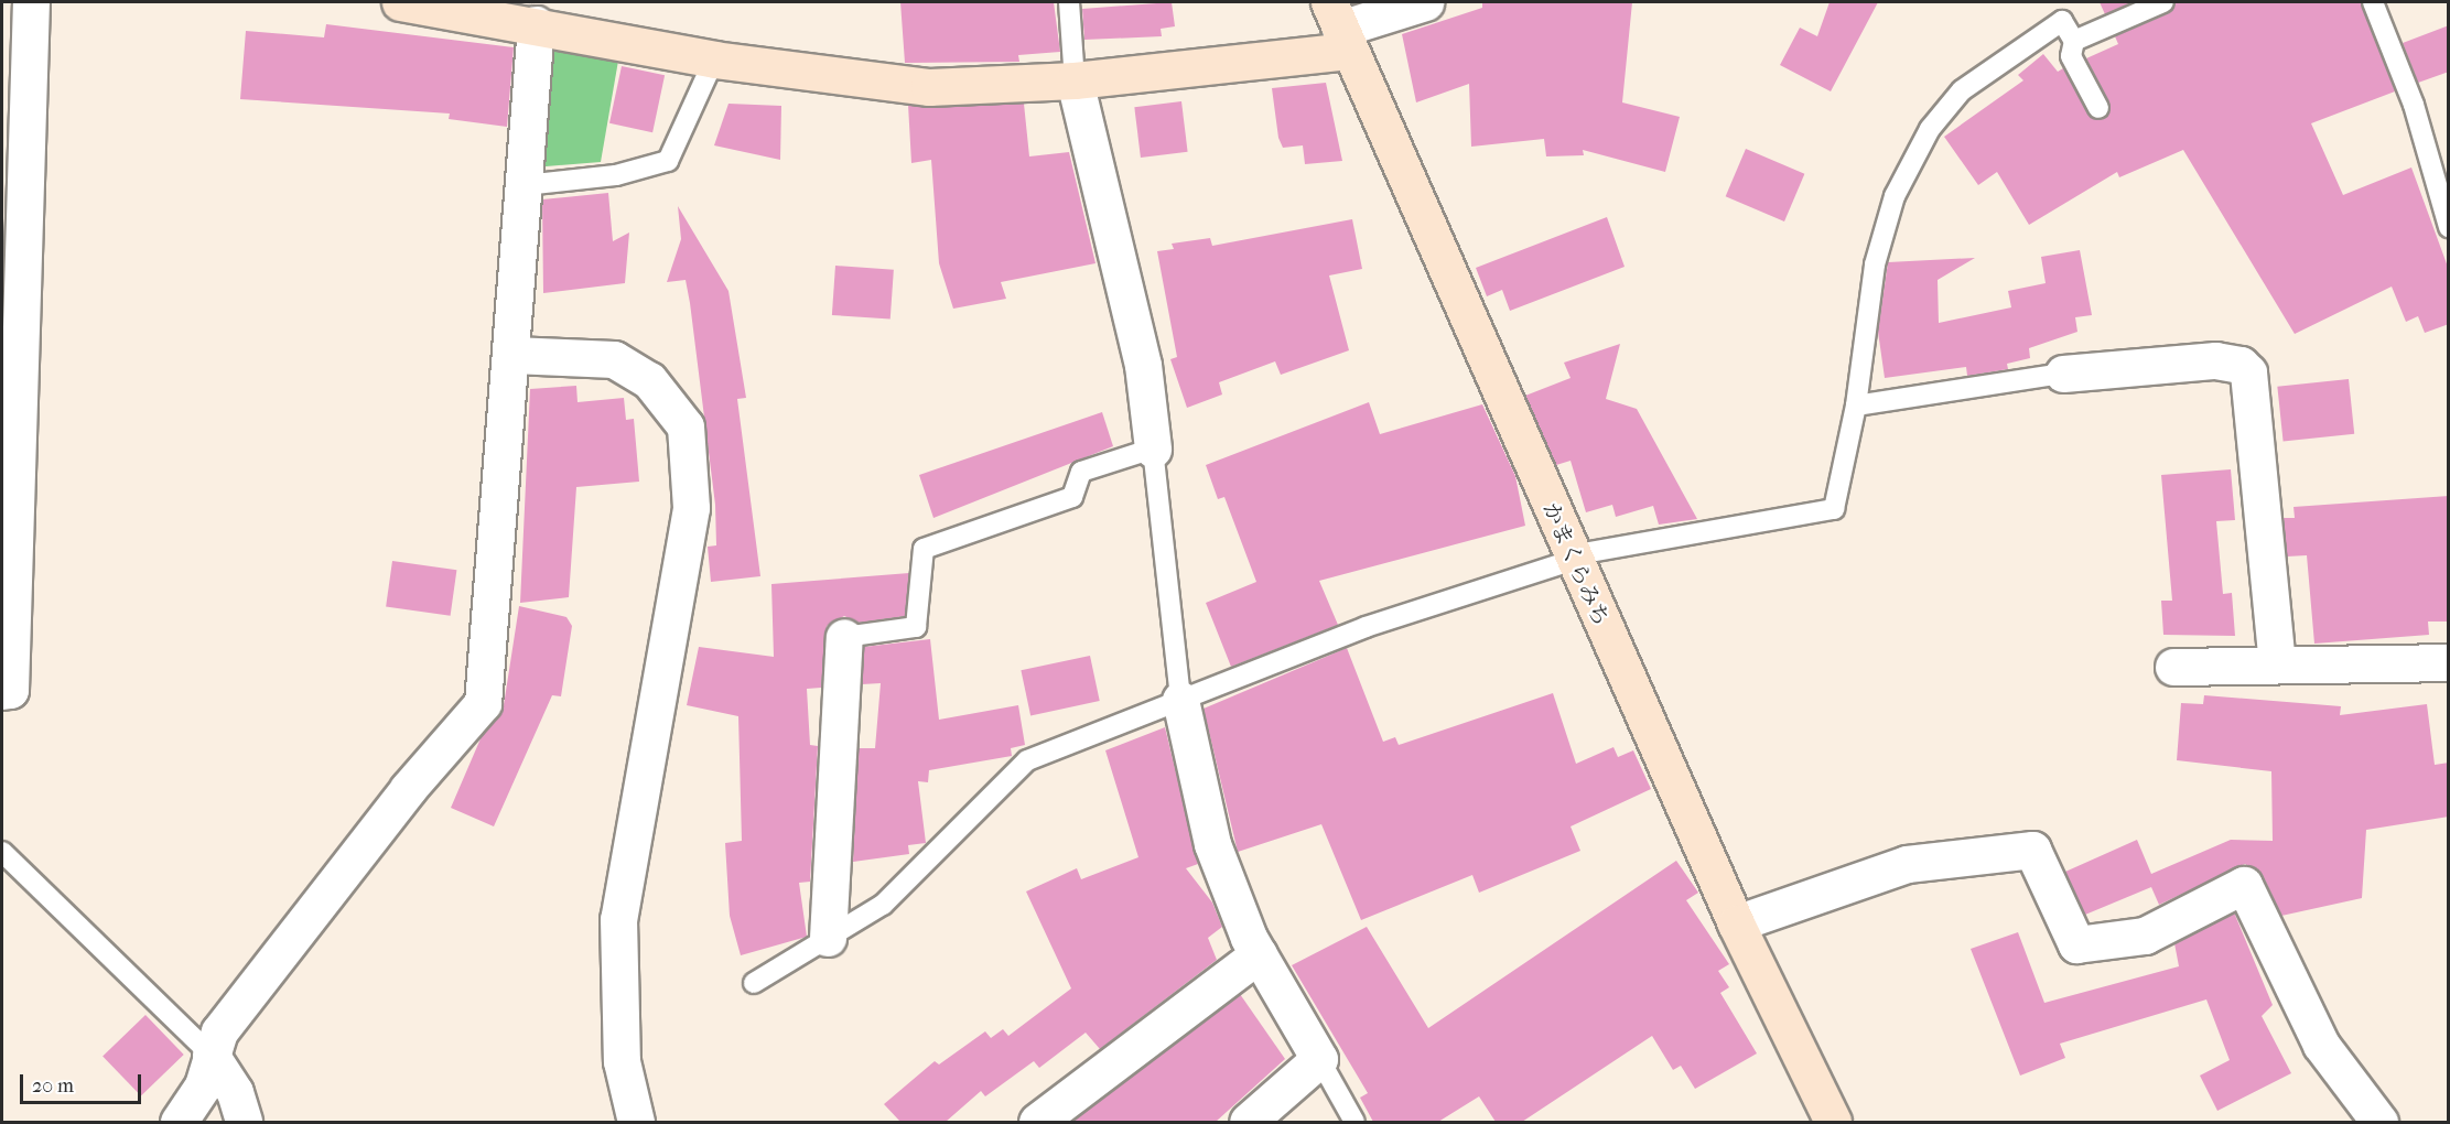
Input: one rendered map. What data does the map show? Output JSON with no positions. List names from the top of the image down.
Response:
{
  "streets": {
    "main road": ["かまくらみち"]
  },
  "scale_bar": "20 m"
}
